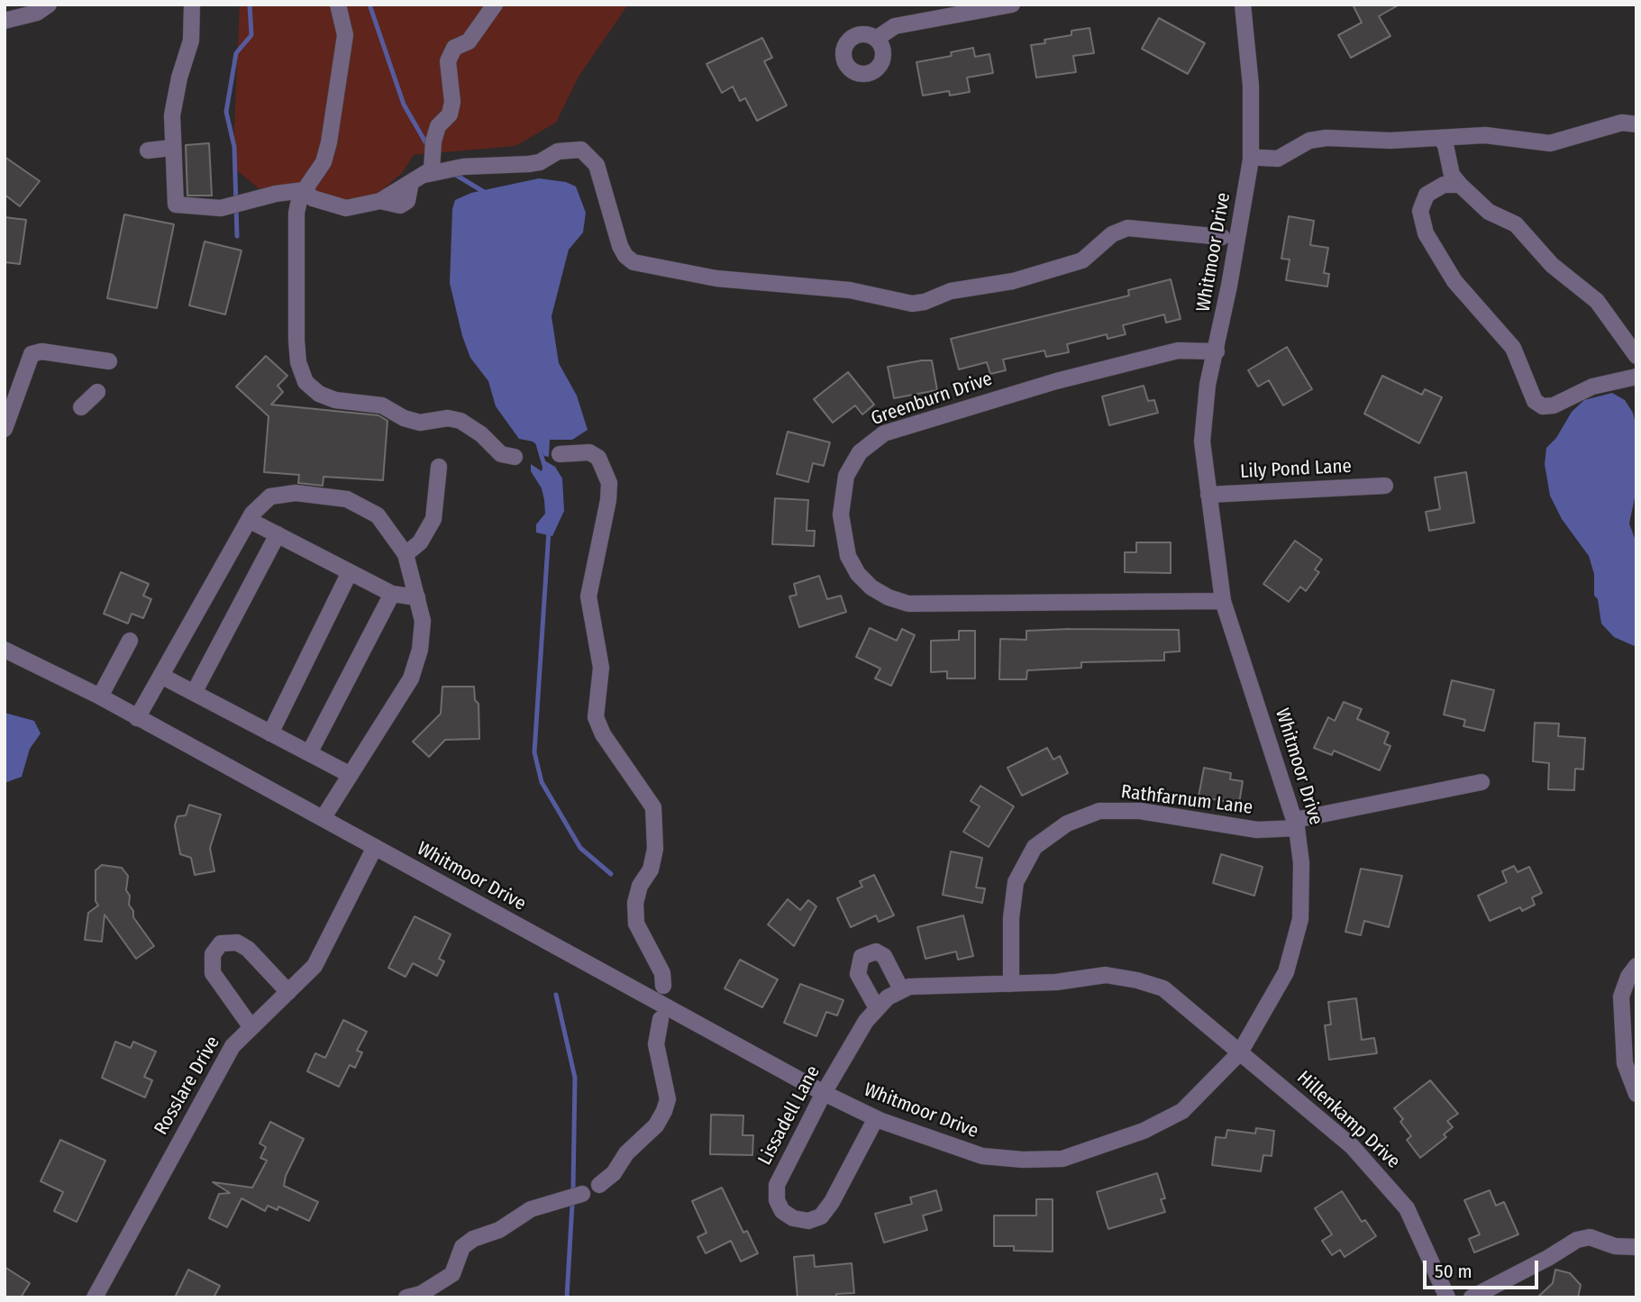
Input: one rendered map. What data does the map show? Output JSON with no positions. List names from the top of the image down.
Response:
{
  "streets": {
    "street": [
      "Whitmoor Drive",
      "Greenburn Drive",
      "Lily Pond Lane",
      "Rathfarnum Lane",
      "Rosslare Drive",
      "Lissadell Lane",
      "Hillenkamp Drive"
    ]
  },
  "crossings": [
    ["Whitmoor Drive", "Greenburn Drive"],
    ["Whitmoor Drive", "Lily Pond Lane"],
    ["Whitmoor Drive", "Rathfarnum Lane"],
    ["Whitmoor Drive", "Rosslare Drive"],
    ["Whitmoor Drive", "Lissadell Lane"],
    ["Whitmoor Drive", "Hillenkamp Drive"],
    ["Rathfarnum Lane", "Hillenkamp Drive"]
  ],
  "scale_bar": "50 m"
}
